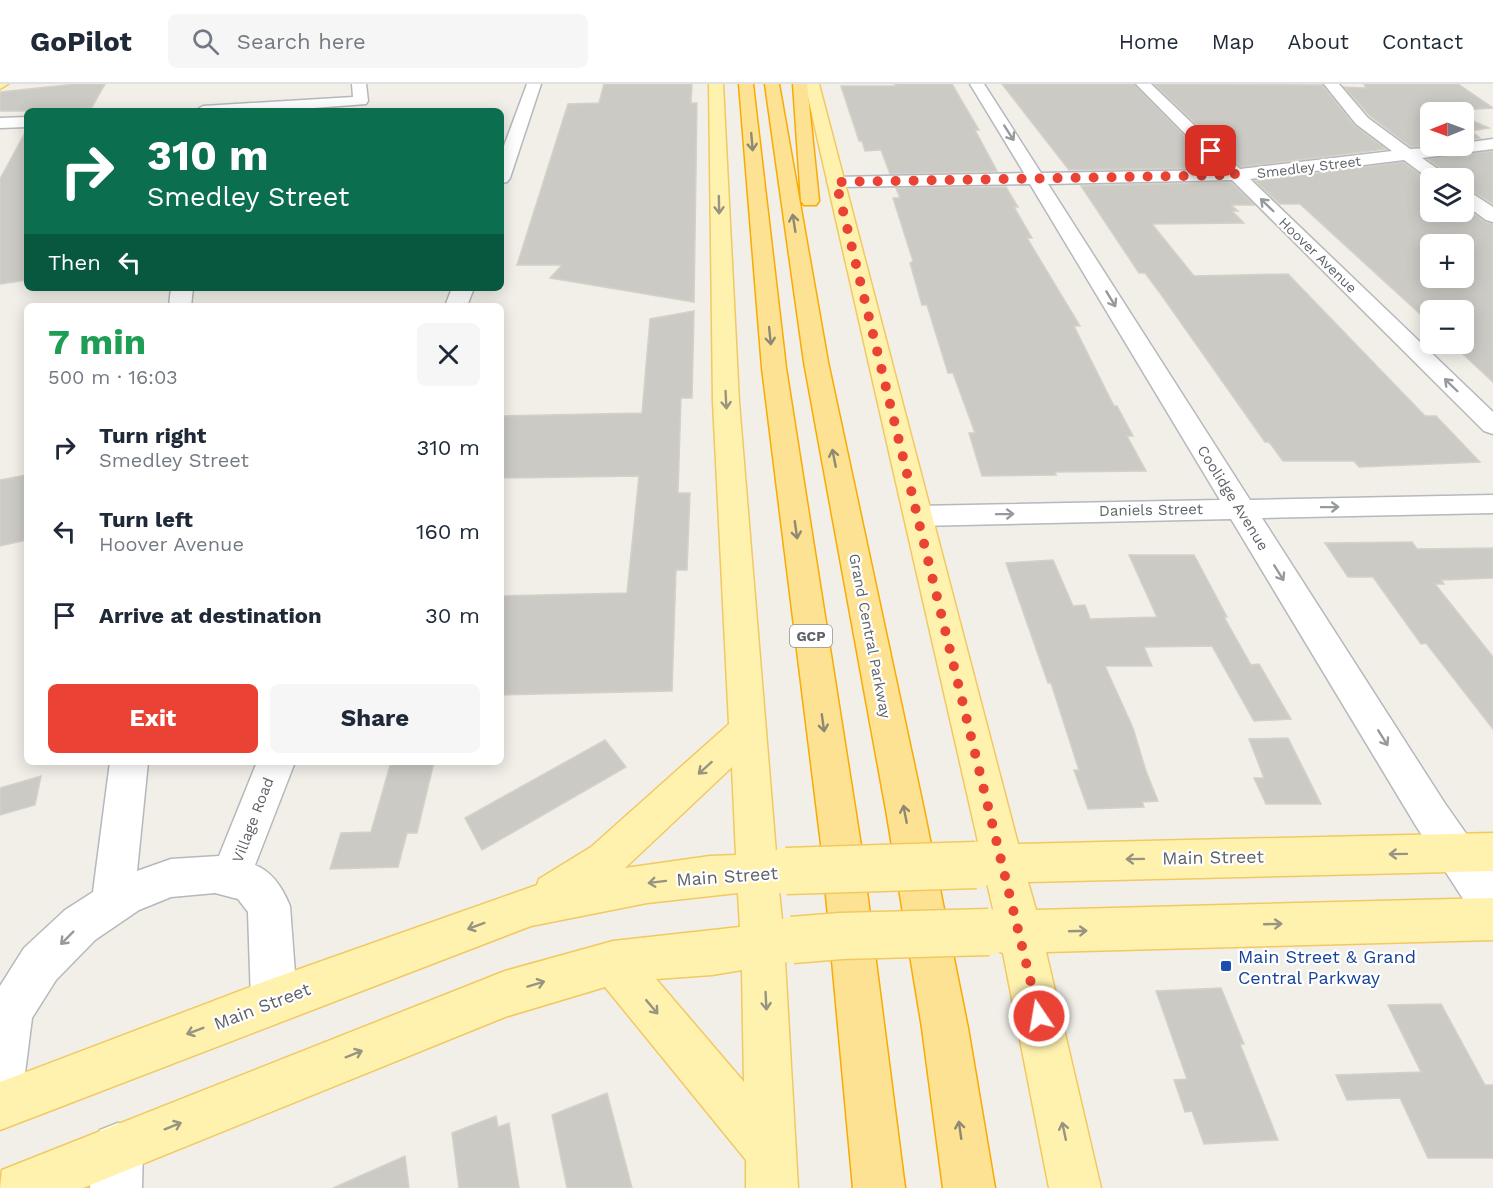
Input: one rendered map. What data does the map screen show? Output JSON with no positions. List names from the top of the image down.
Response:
{
  "streets": {
    "highway": ["GCP", "Grand Central Parkway"],
    "main road": ["Main Street"],
    "street": [
      "Smedley Street",
      "Hoover Avenue",
      "Coolidge Avenue",
      "Daniels Street",
      "Village Road"
    ]
  },
  "crossings": [
    ["Smedley Street", "Hoover Avenue"],
    ["Smedley Street", "Coolidge Avenue"],
    ["Coolidge Avenue", "Daniels Street"],
    ["Coolidge Avenue", "Main Street"]
  ],
  "one_way": ["Coolidge Avenue", "Daniels Street"],
  "places": {
    "transit": ["Main Street & Grand Central Parkway"]
  },
  "north": "left",
  "page": {
    "header": "GoPilot",
    "search": "Search here",
    "nav": [
      "Home",
      "Map",
      "About",
      "Contact"
    ],
    "map_buttons": ["+", "−"],
    "turn": ["310 m", "Smedley Street"],
    "then": "Then",
    "heading": ["7 min", "500 m · 16:03"],
    "list": [
      {
        "name": "Turn right",
        "note": "Smedley Street",
        "value": "310 m"
      },
      {
        "name": "Turn left",
        "note": "Hoover Avenue",
        "value": "160 m"
      },
      {
        "name": "Arrive at destination",
        "value": "30 m"
      }
    ],
    "buttons": ["Exit", "Share"]
  }
}
